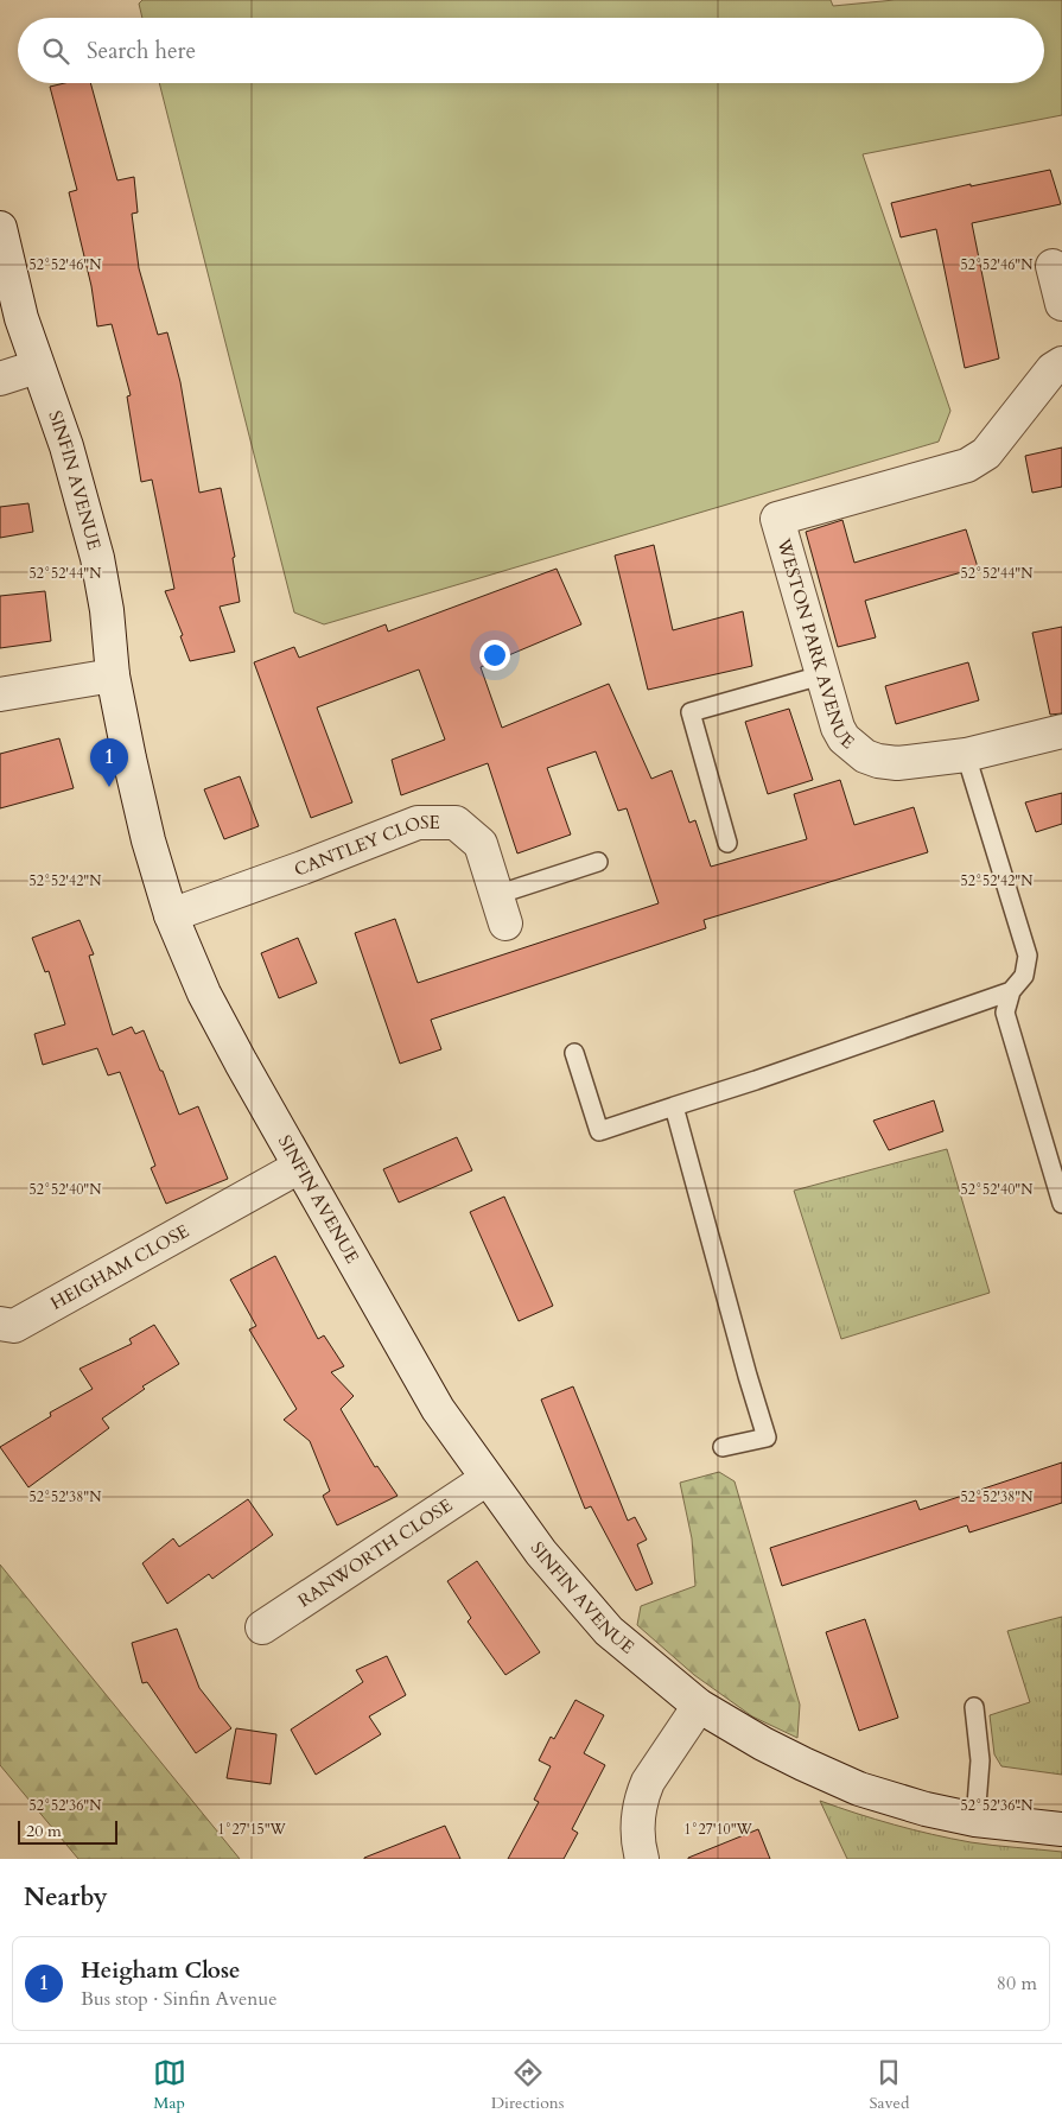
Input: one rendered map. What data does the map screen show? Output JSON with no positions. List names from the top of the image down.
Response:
{
  "streets": {
    "street": [
      "SINFIN AVENUE",
      "WESTON PARK AVENUE",
      "CANTLEY CLOSE",
      "HEIGHAM CLOSE",
      "RANWORTH CLOSE"
    ]
  },
  "crossings": [
    ["SINFIN AVENUE", "CANTLEY CLOSE"],
    ["SINFIN AVENUE", "HEIGHAM CLOSE"],
    ["SINFIN AVENUE", "RANWORTH CLOSE"]
  ],
  "scale_bar": "20 m",
  "page": {
    "search": "Search here",
    "pins": "1",
    "scale": "20 m",
    "heading": "Nearby",
    "list": [
      {
        "mark": "1",
        "name": "Heigham Close",
        "note": "Bus stop · Sinfin Avenue",
        "value": "80 m"
      }
    ],
    "nav": ["Map", "Directions", "Saved"]
  },
  "coordinates": [
    "52°52'46\"N",
    "52°52'44\"N",
    "52°52'42\"N",
    "52°52'40\"N",
    "52°52'38\"N",
    "52°52'36\"N",
    "1°27'15\"W",
    "1°27'10\"W"
  ]
}
